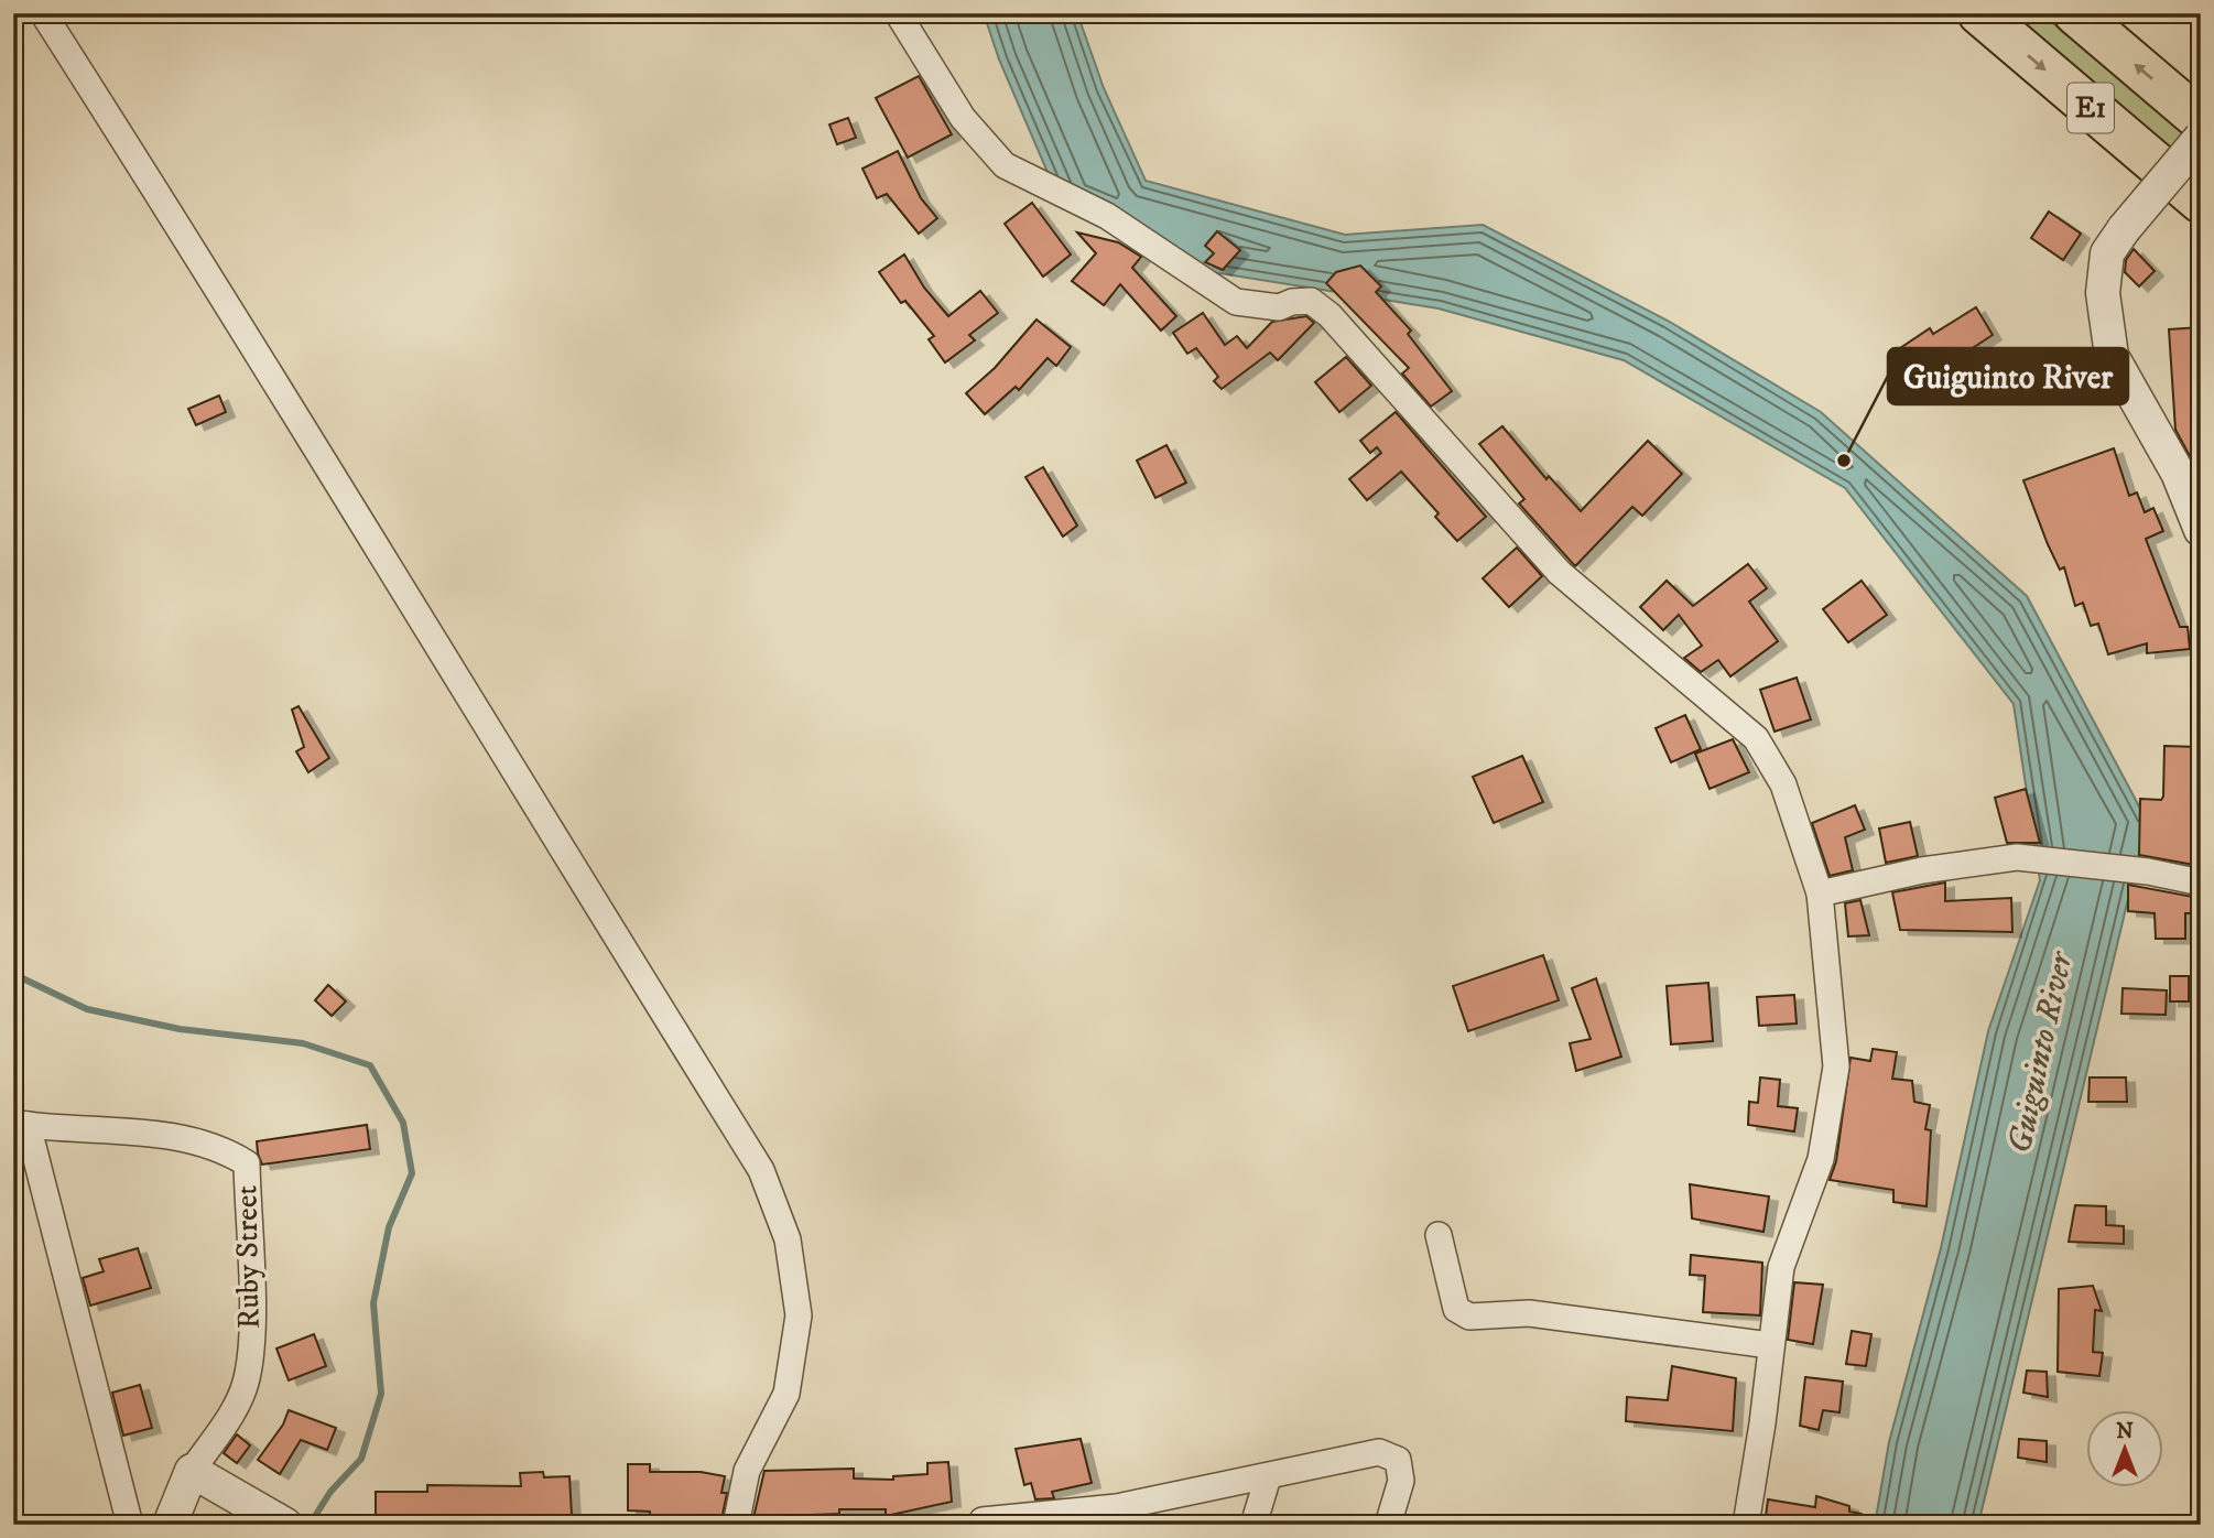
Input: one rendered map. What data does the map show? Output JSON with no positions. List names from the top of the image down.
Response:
{
  "streets": {
    "highway": ["E1"],
    "street": ["Ruby Street"]
  },
  "water": ["Guiguinto River"],
  "places": ["Guiguinto River"],
  "north": "top"
}
